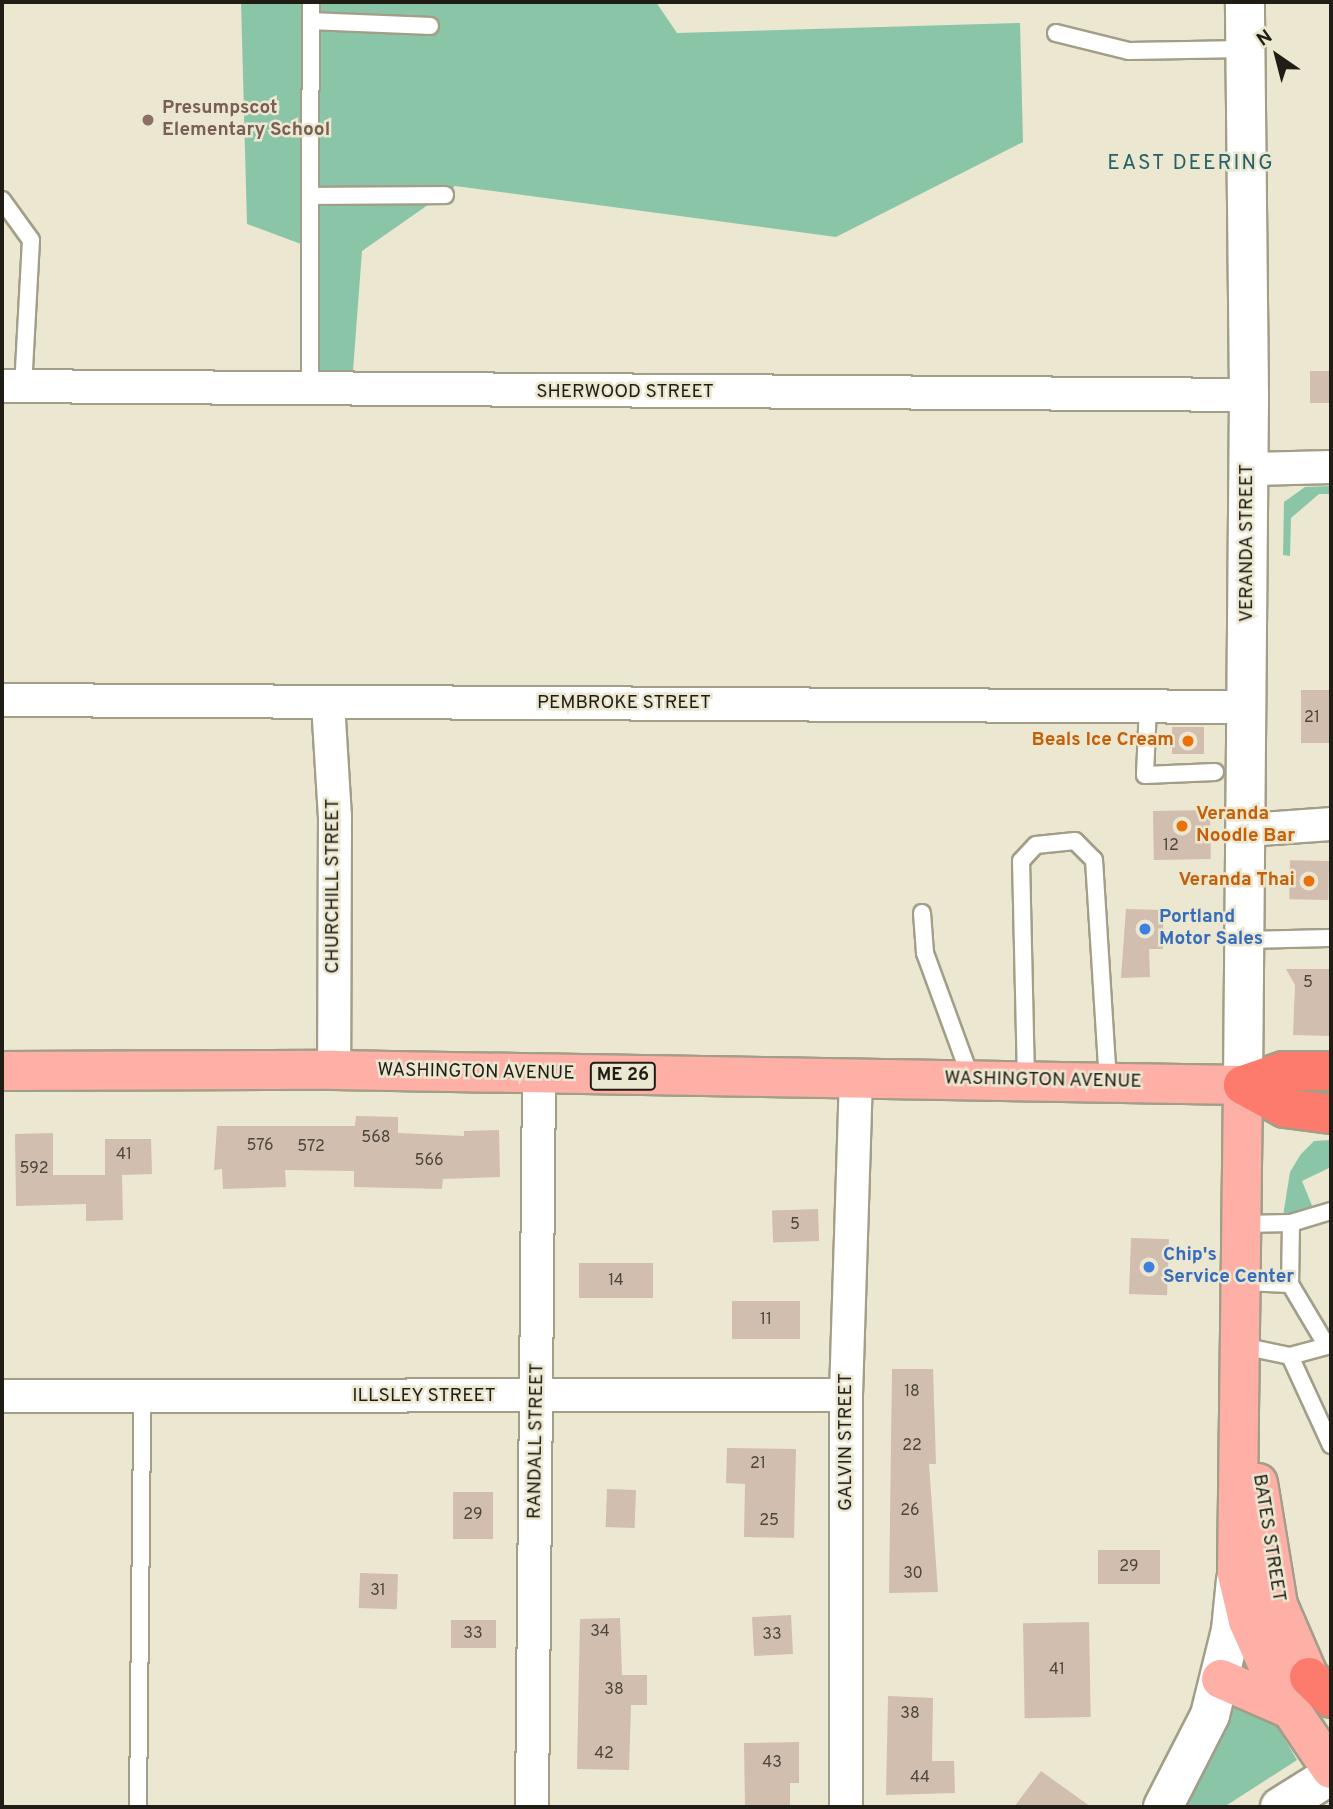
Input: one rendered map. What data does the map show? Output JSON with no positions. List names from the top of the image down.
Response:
{
  "streets": {
    "highway": ["ME 26"],
    "main road": ["VERANDA STREET", "WASHINGTON AVENUE", "BATES STREET"],
    "street": [
      "SHERWOOD STREET",
      "PEMBROKE STREET",
      "CHURCHILL STREET",
      "ILLSLEY STREET",
      "RANDALL STREET",
      "GALVIN STREET"
    ]
  },
  "crossings": [
    ["SHERWOOD STREET", "VERANDA STREET"],
    ["VERANDA STREET", "PEMBROKE STREET"],
    ["VERANDA STREET", "WASHINGTON AVENUE"],
    ["VERANDA STREET", "ME 26"],
    ["VERANDA STREET", "BATES STREET"],
    ["PEMBROKE STREET", "CHURCHILL STREET"],
    ["CHURCHILL STREET", "WASHINGTON AVENUE"],
    ["WASHINGTON AVENUE", "ME 26"],
    ["WASHINGTON AVENUE", "RANDALL STREET"],
    ["WASHINGTON AVENUE", "GALVIN STREET"],
    ["WASHINGTON AVENUE", "BATES STREET"],
    ["ME 26", "BATES STREET"],
    ["ILLSLEY STREET", "RANDALL STREET"],
    ["ILLSLEY STREET", "GALVIN STREET"]
  ],
  "districts": ["EAST DEERING"],
  "places": [
    "Presumpscot Elementary School",
    "Beals Ice Cream",
    "Veranda Noodle Bar",
    "Veranda Thai",
    "Portland Motor Sales",
    "Chip's Service Center"
  ],
  "house_numbers": [
    "21",
    "12",
    "5",
    "568",
    "576",
    "572",
    "41",
    "566",
    "592",
    "5",
    "14",
    "11",
    "18",
    "22",
    "21",
    "26",
    "29",
    "25",
    "29",
    "30",
    "31",
    "34",
    "33",
    "33",
    "41",
    "38",
    "38",
    "42",
    "43",
    "44"
  ],
  "north": "top left"
}
